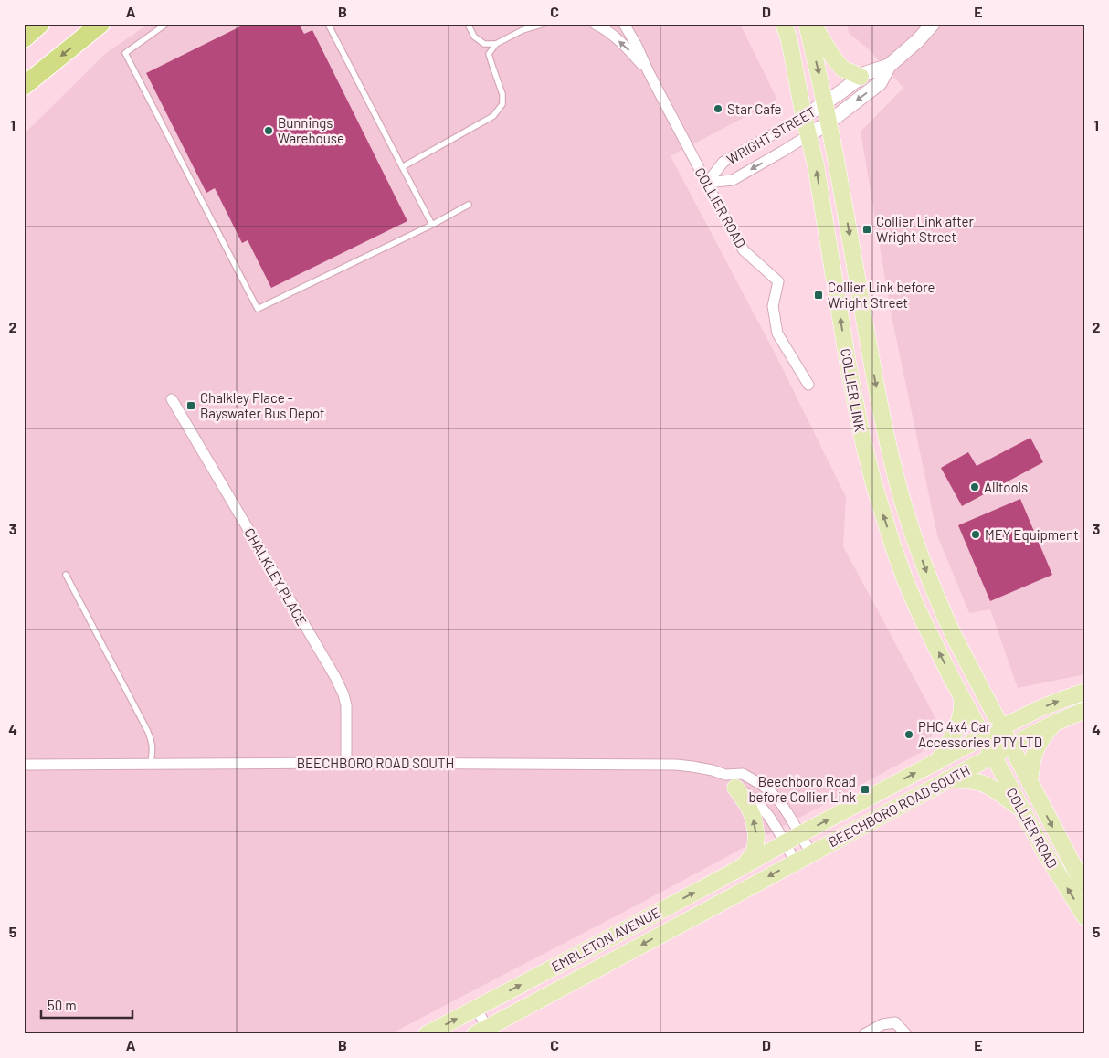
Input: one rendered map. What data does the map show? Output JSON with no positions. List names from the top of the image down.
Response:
{
  "streets": {
    "main road": [
      "COLLIER ROAD",
      "COLLIER LINK",
      "BEECHBORO ROAD SOUTH",
      "EMBLETON AVENUE"
    ],
    "street": ["WRIGHT STREET", "CHALKLEY PLACE"]
  },
  "crossings": [
    ["WRIGHT STREET", "COLLIER ROAD"],
    ["WRIGHT STREET", "COLLIER LINK"],
    ["COLLIER ROAD", "COLLIER LINK"],
    ["COLLIER ROAD", "BEECHBORO ROAD SOUTH"],
    ["COLLIER LINK", "BEECHBORO ROAD SOUTH"],
    ["CHALKLEY PLACE", "BEECHBORO ROAD SOUTH"],
    ["BEECHBORO ROAD SOUTH", "EMBLETON AVENUE"]
  ],
  "places": {
    "other": [
      "Star Cafe",
      "Bunnings Warehouse",
      "Alltools",
      "MEY Equipment",
      "PHC 4x4 Car Accessories PTY LTD"
    ],
    "transit": [
      "Collier Link after Wright Street",
      "Collier Link before Wright Street",
      "Chalkley Place - Bayswater Bus Depot",
      "Beechboro Road before Collier Link"
    ]
  },
  "scale_bar": "50 m",
  "grid": {
    "columns": [
      "A",
      "B",
      "C",
      "D",
      "E"
    ],
    "rows": [
      "1",
      "2",
      "3",
      "4",
      "5"
    ]
  }
}
